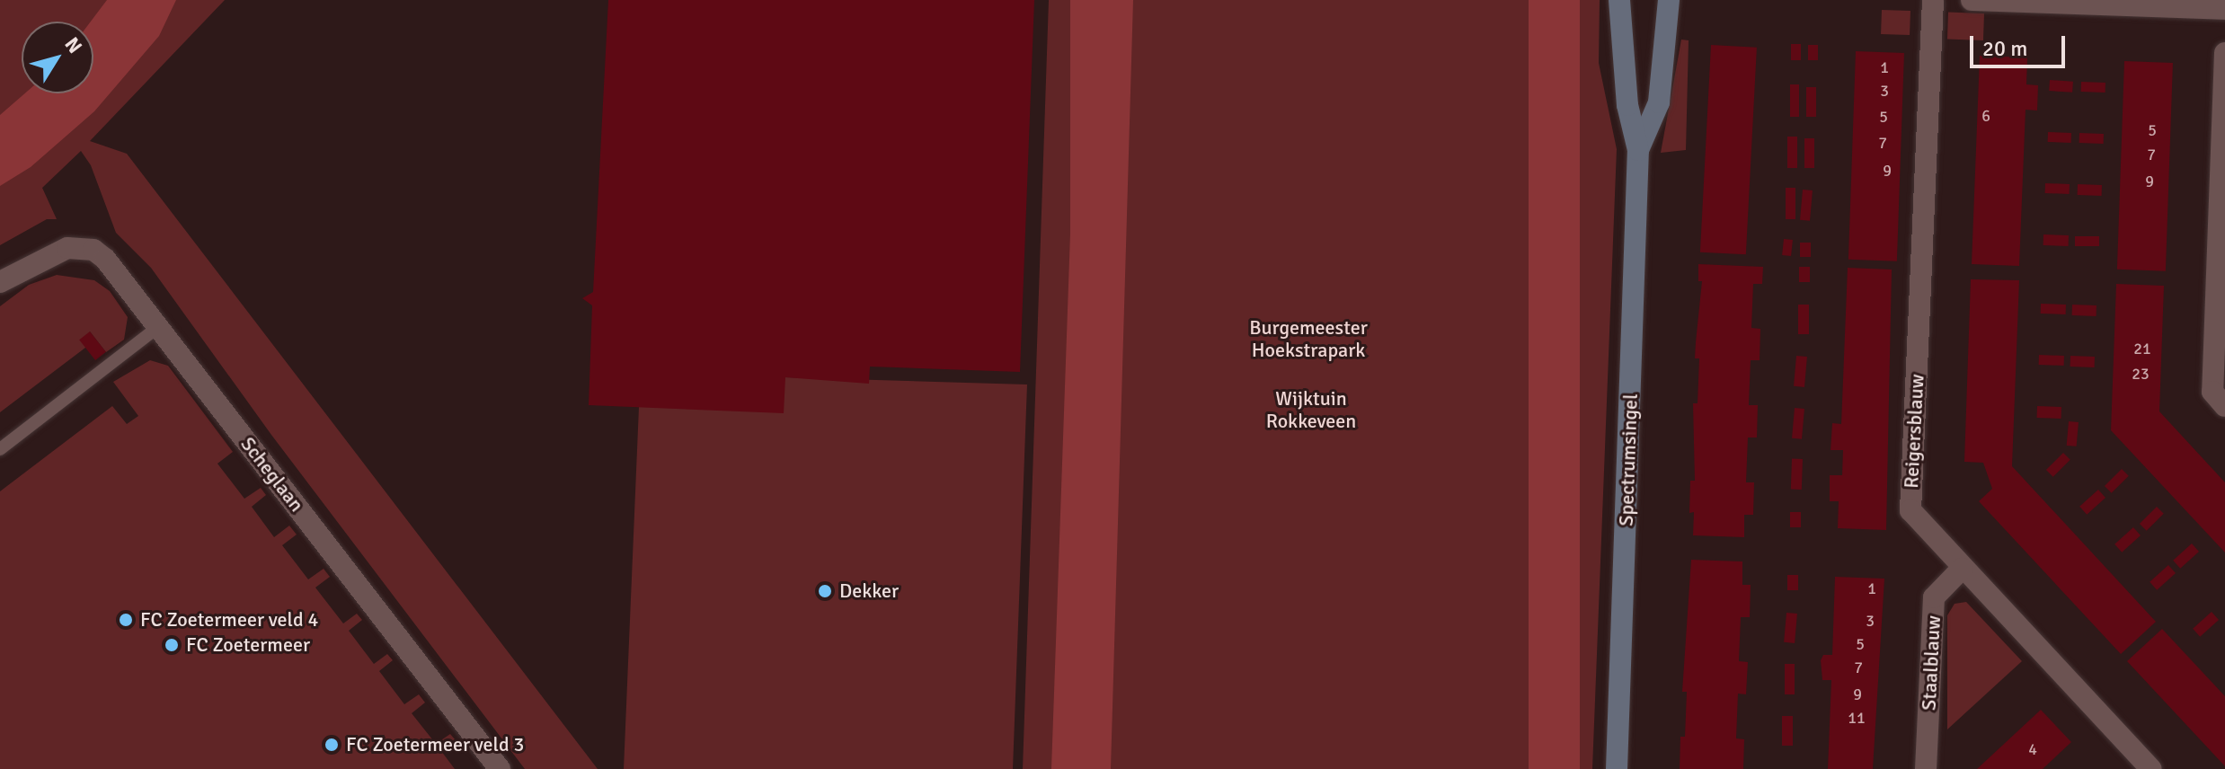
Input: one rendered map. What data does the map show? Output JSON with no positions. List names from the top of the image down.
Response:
{
  "streets": {
    "street": [
      "Reigersblauw",
      "Spectrumsingel",
      "Scheglaan",
      "Staalblauw"
    ]
  },
  "crossings": [
    ["Reigersblauw", "Staalblauw"]
  ],
  "parks": ["Burgemeester Hoekstrapark", "Wijktuin Rokkeveen"],
  "places": [
    "Dekker",
    "FC Zoetermeer veld 4",
    "FC Zoetermeer",
    "FC Zoetermeer veld 3"
  ],
  "house_numbers": [
    "1",
    "3",
    "6",
    "5",
    "5",
    "7",
    "7",
    "9",
    "9",
    "21",
    "23",
    "1",
    "3",
    "5",
    "7",
    "9",
    "11",
    "4"
  ],
  "scale_bar": "20 m",
  "north": "top right"
}
